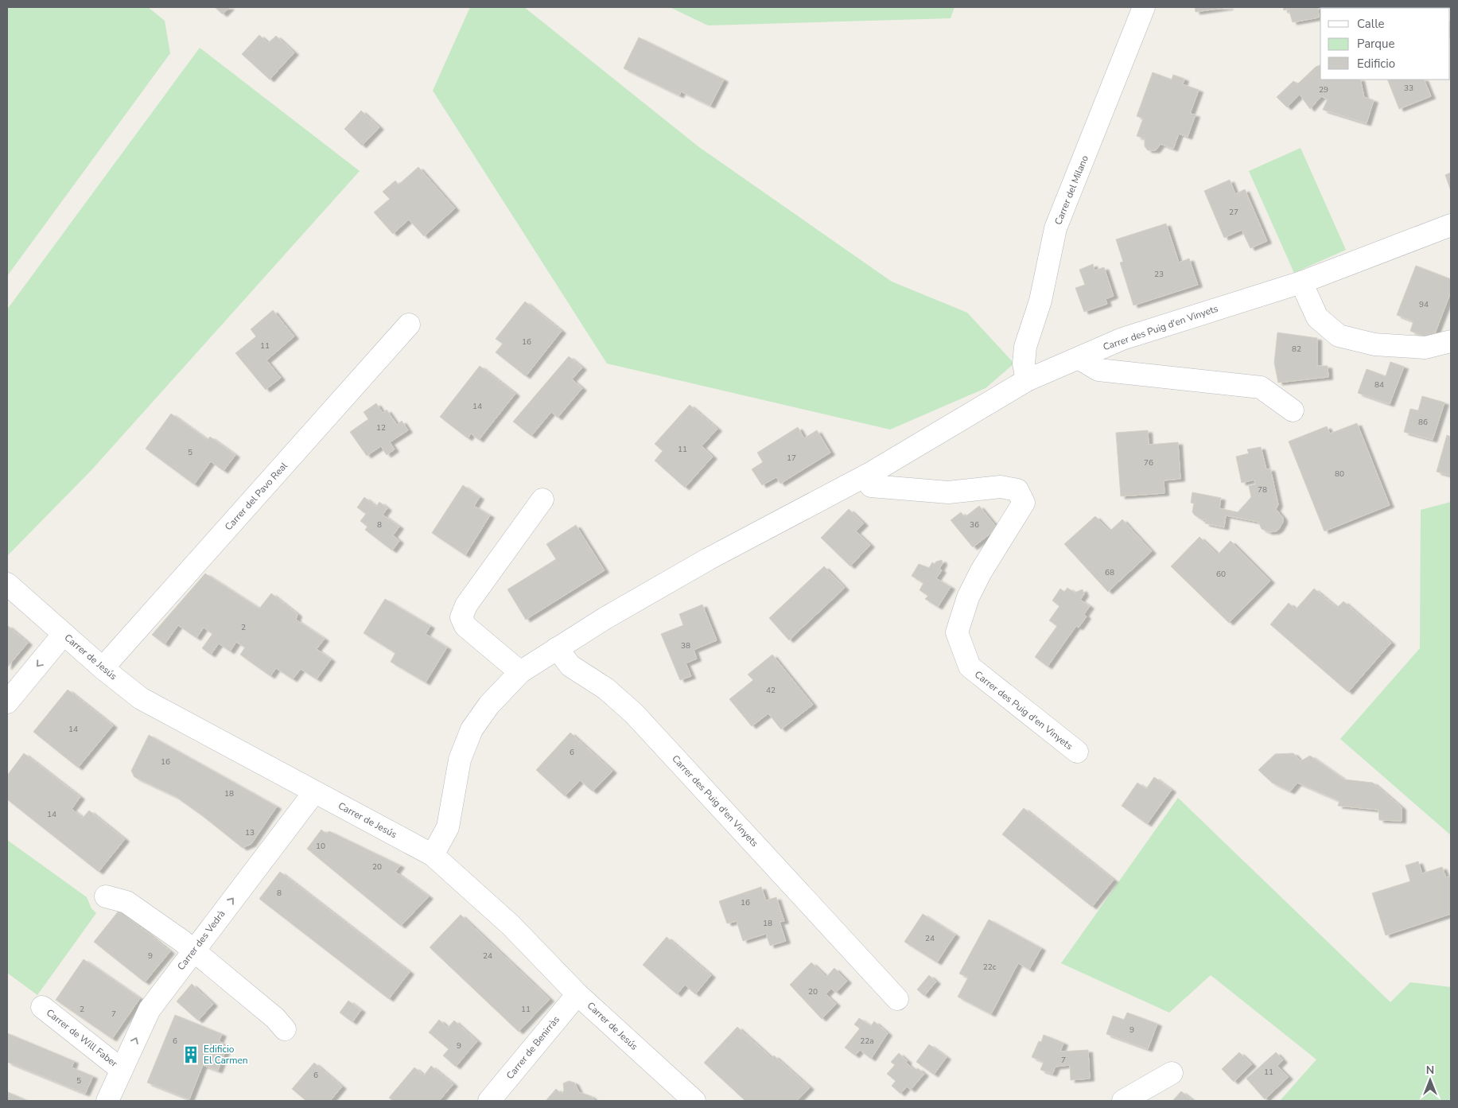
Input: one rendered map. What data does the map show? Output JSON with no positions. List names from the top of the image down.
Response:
{
  "streets": {
    "street": [
      "Carrer del Milano",
      "Carrer des Puig d'en Vinyets",
      "Carrer del Pavo Real",
      "Carrer de Jesús",
      "Carrer des Vedrà",
      "Carrer de Will Faber",
      "Carrer de Benirràs"
    ]
  },
  "crossings": [
    ["Carrer del Milano", "Carrer des Puig d'en Vinyets"],
    ["Carrer des Puig d'en Vinyets", "Carrer de Jesús"],
    ["Carrer del Pavo Real", "Carrer de Jesús"],
    ["Carrer de Jesús", "Carrer des Vedrà"],
    ["Carrer de Jesús", "Carrer de Benirràs"],
    ["Carrer des Vedrà", "Carrer de Will Faber"]
  ],
  "one_way": ["Carrer des Vedrà"],
  "places": {
    "building": ["Edificio El Carmen"]
  },
  "house_numbers": [
    "33",
    "29",
    "27",
    "23",
    "94",
    "16",
    "11",
    "82",
    "84",
    "14",
    "86",
    "12",
    "11",
    "5",
    "17",
    "76",
    "80",
    "78",
    "8",
    "36",
    "68",
    "60",
    "2",
    "38",
    "42",
    "14",
    "6",
    "16",
    "18",
    "14",
    "13",
    "10",
    "20",
    "8",
    "16",
    "18",
    "24",
    "9",
    "24",
    "22c",
    "20",
    "2",
    "11",
    "7",
    "9",
    "6",
    "22a",
    "9",
    "7",
    "11",
    "6",
    "5"
  ],
  "legend": ["Calle", "Parque", "Edificio"],
  "north": "top"
}
